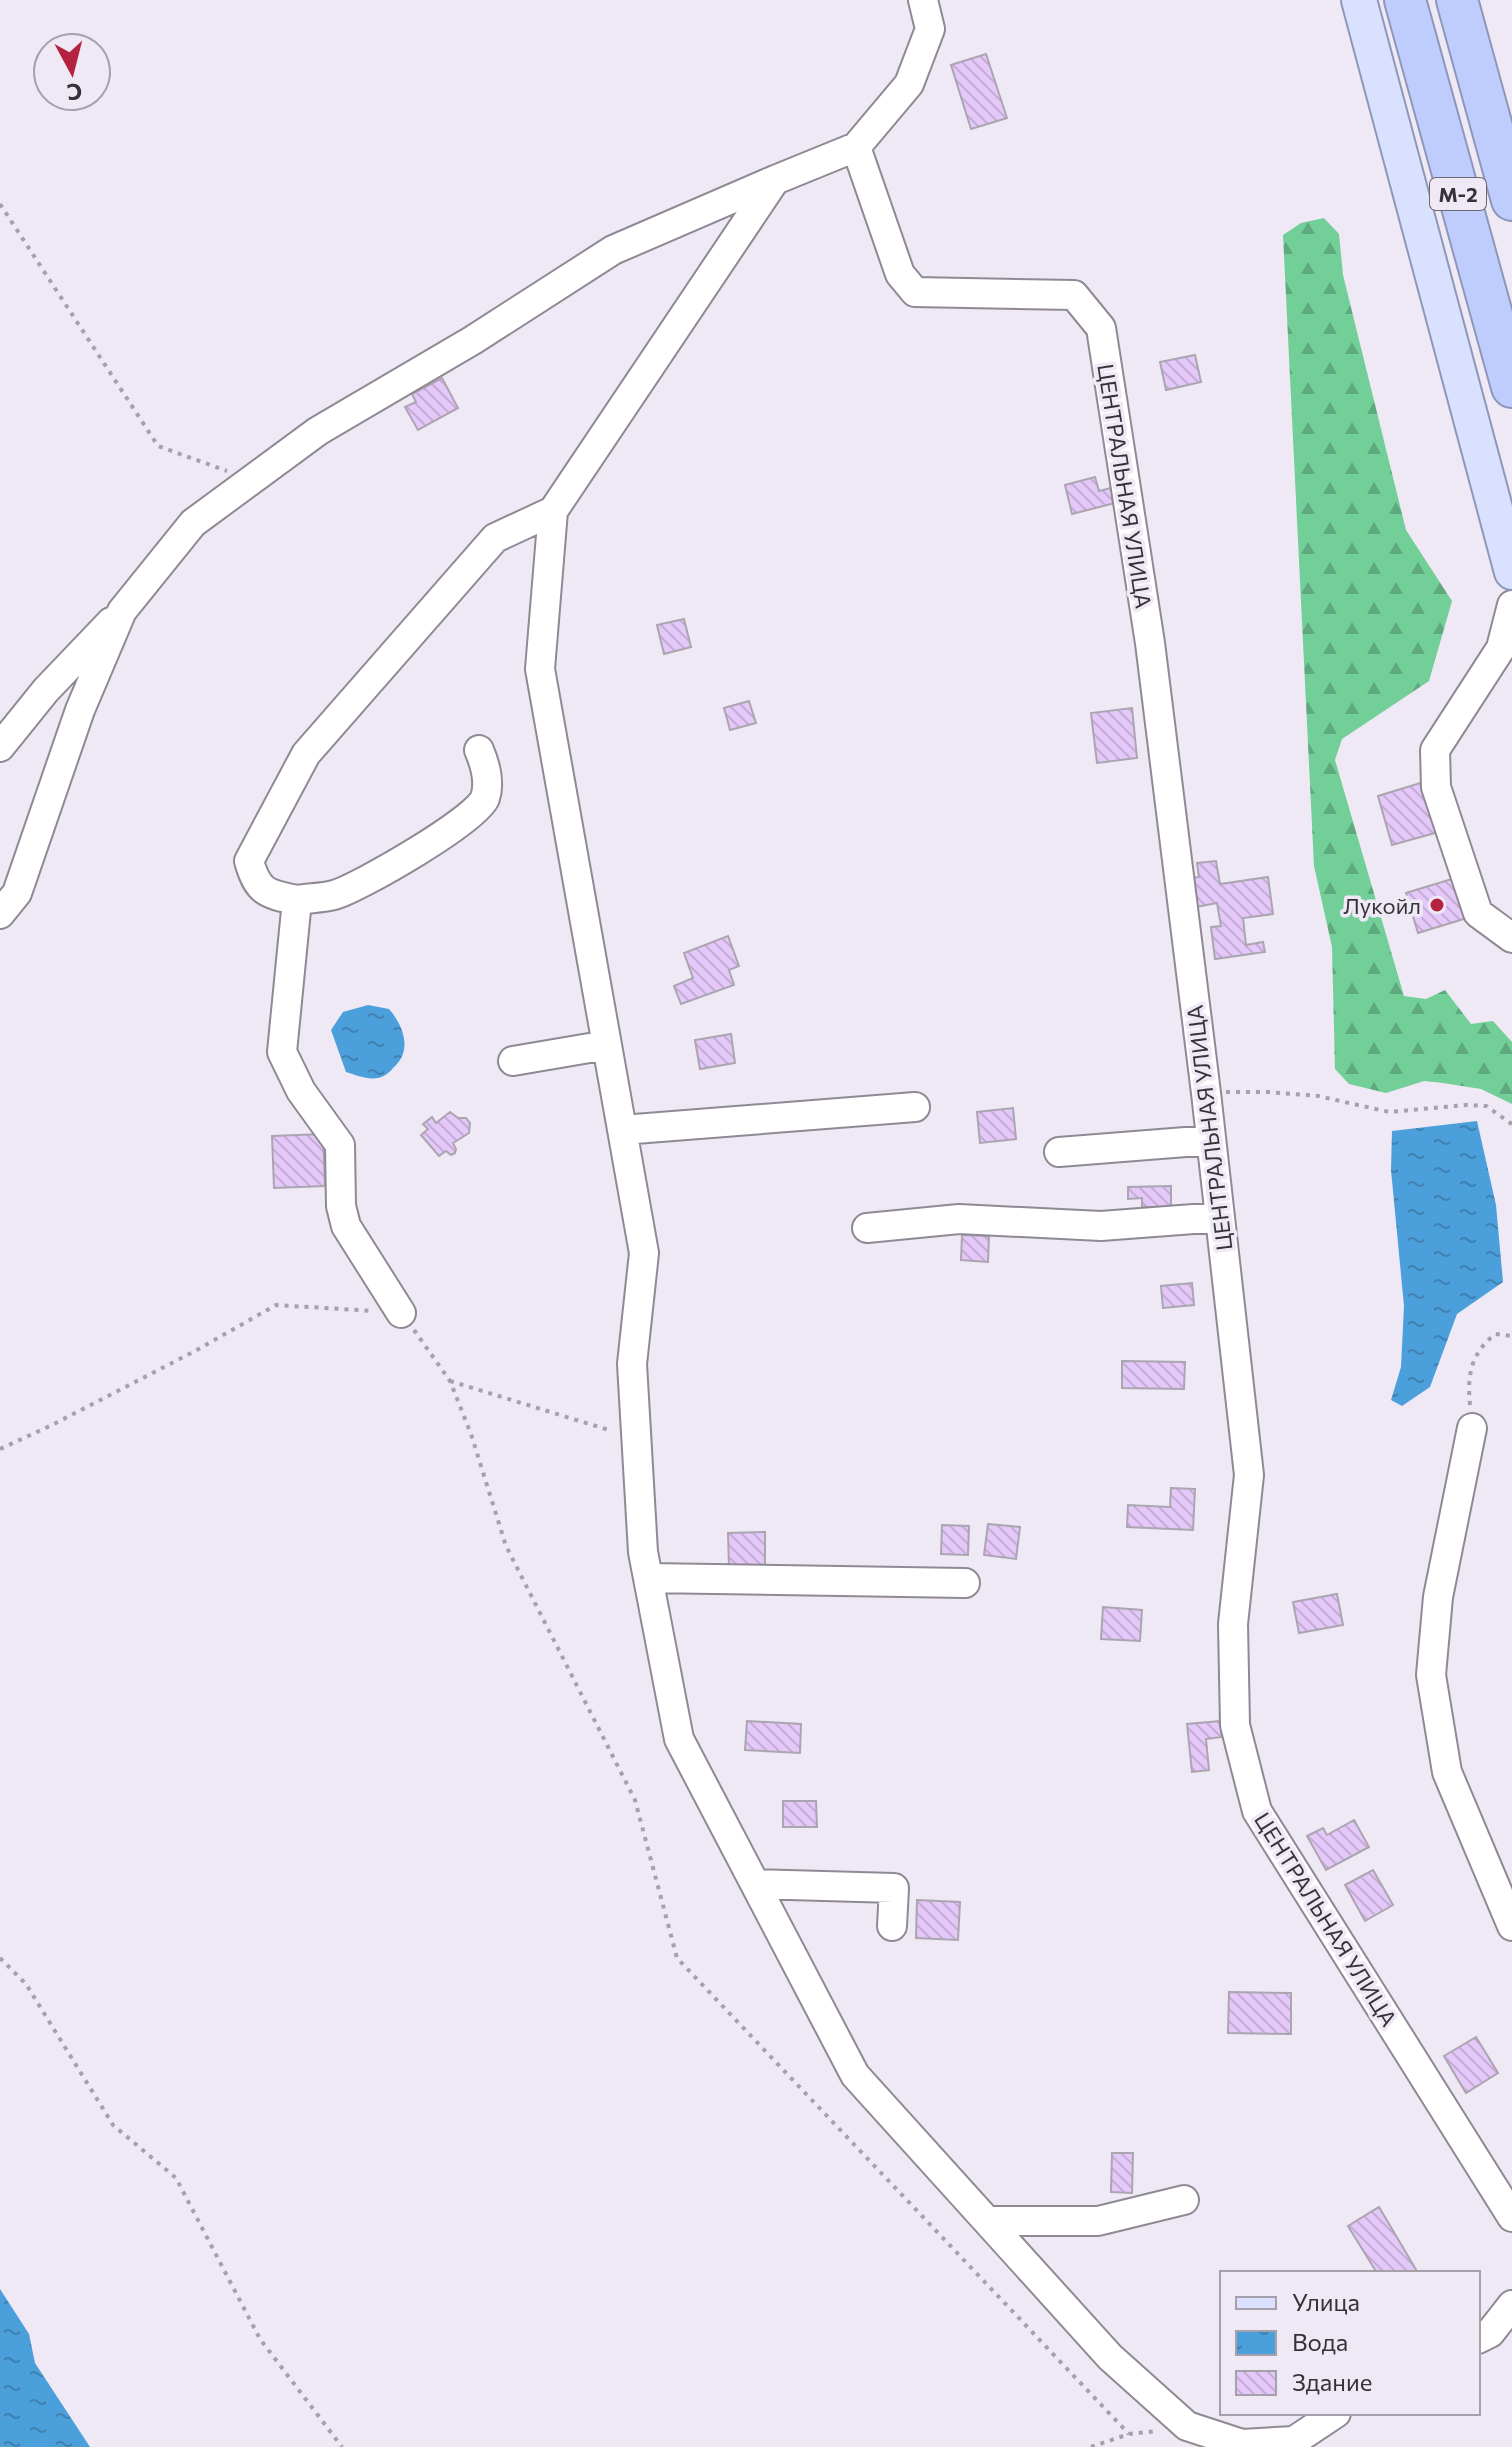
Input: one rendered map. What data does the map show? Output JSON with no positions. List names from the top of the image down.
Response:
{
  "streets": {
    "highway": ["М-2"],
    "street": ["ЦЕНТРАЛЬНАЯ УЛИЦА"]
  },
  "places": ["Лукойл"],
  "legend": ["Улица", "Вода", "Здание"],
  "north": "bottom"
}
